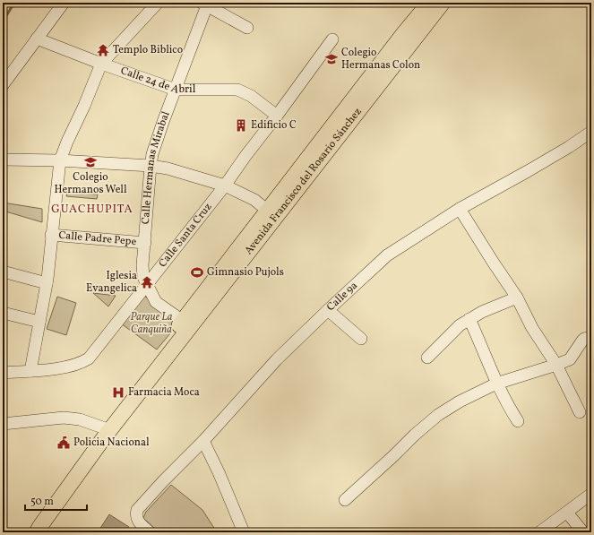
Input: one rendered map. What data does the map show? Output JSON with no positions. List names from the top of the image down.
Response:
{
  "streets": {
    "main road": ["Avenida Francisco del Rosario Sánchez"],
    "street": [
      "Calle 24 de Abril",
      "Calle Hermanas Mirabal",
      "Calle Santa Cruz",
      "Calle Padre Pepe",
      "Calle 9a"
    ]
  },
  "crossings": [
    ["Calle 24 de Abril", "Calle Hermanas Mirabal"],
    ["Calle 24 de Abril", "Calle Santa Cruz"],
    ["Calle Hermanas Mirabal", "Avenida Francisco del Rosario Sánchez"],
    ["Calle Hermanas Mirabal", "Calle Santa Cruz"],
    ["Calle Hermanas Mirabal", "Calle Padre Pepe"]
  ],
  "districts": ["GUACHUPITA"],
  "parks": ["Parque La Canquiña"],
  "places": {
    "temple": ["Templo Biblico", "Iglesia Evangelica"],
    "school or university": ["Colegio Hermanas Colon", "Colegio Hermanos Well"],
    "building": ["Edificio C"],
    "sports": ["Gimnasio Pujols"],
    "hospital": ["Farmacia Moca"],
    "public building": ["Policia Nacional"]
  },
  "scale_bar": "50 m"
}
